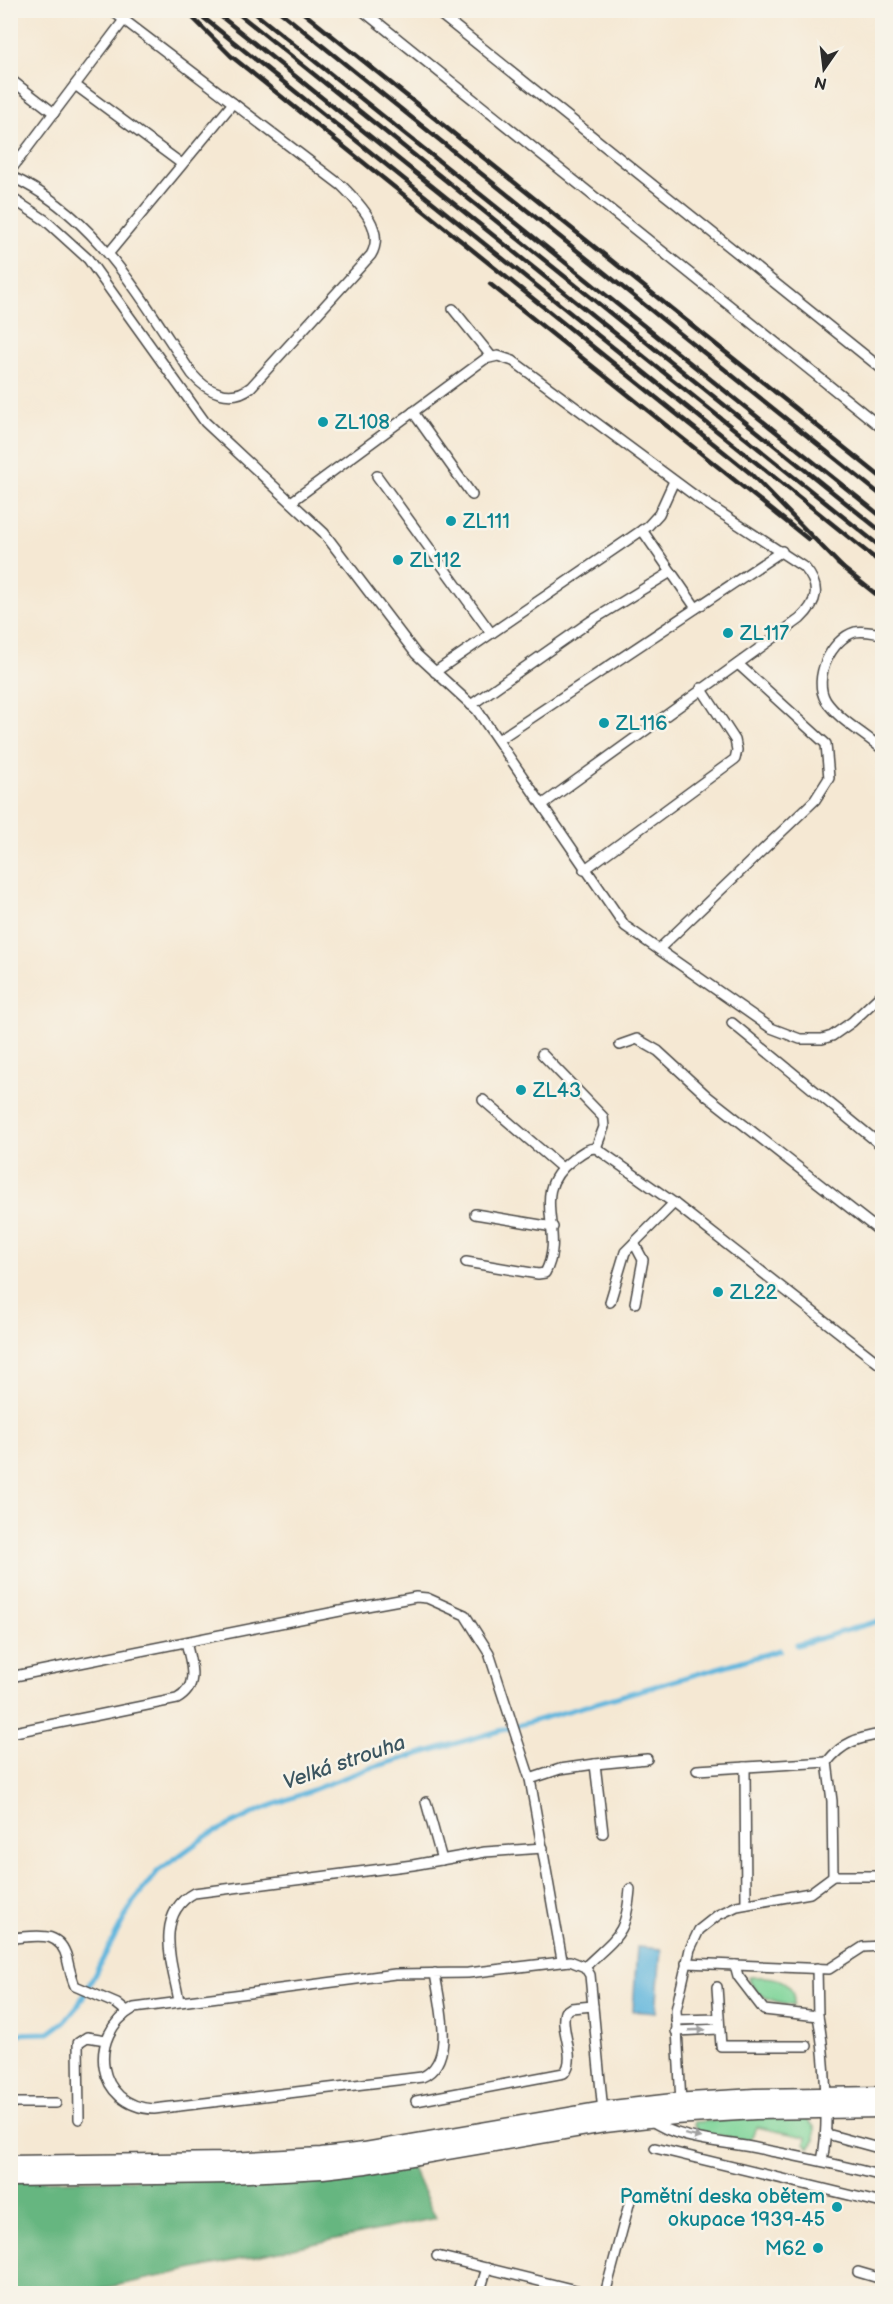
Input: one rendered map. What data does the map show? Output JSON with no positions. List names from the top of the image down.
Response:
{
  "water": ["Velká strouha"],
  "places": [
    "ZL108",
    "ZL111",
    "ZL112",
    "ZL117",
    "ZL116",
    "ZL43",
    "ZL22",
    "Pamětní deska obětem okupace 1939-45",
    "M62"
  ],
  "north": "bottom"
}
